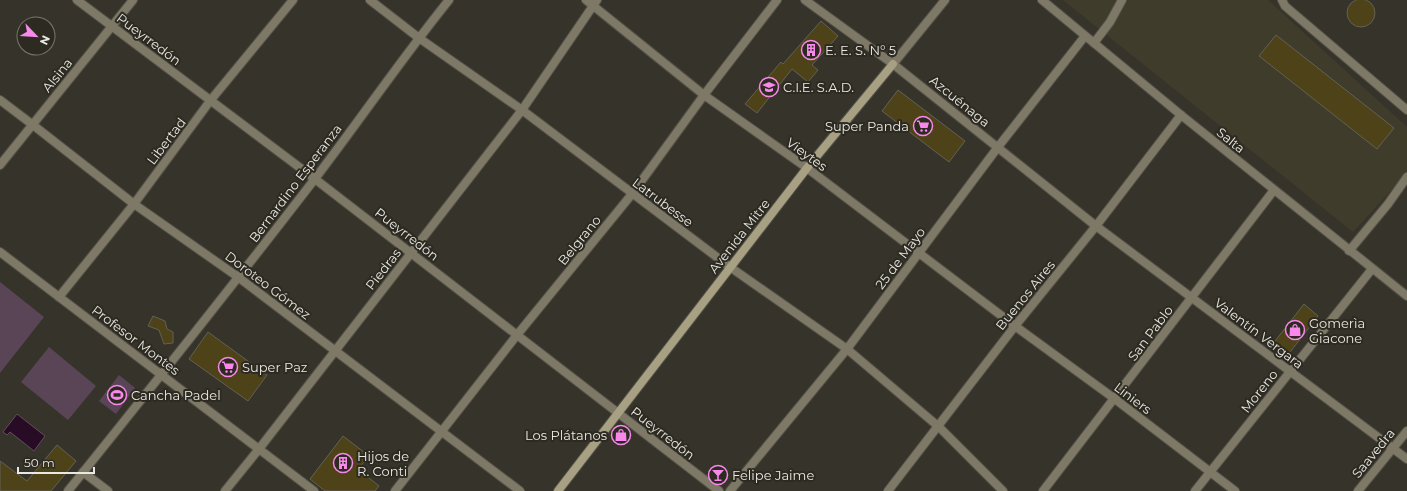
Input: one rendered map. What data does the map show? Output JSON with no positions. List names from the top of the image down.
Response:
{
  "streets": {
    "main road": ["Avenida Mitre"],
    "street": [
      "Pueyrredón",
      "Alsina",
      "Azcuénaga",
      "Salta",
      "Libertad",
      "Vieytes",
      "Bernardino Esperanza",
      "Latrubesse",
      "Belgrano",
      "25 de Mayo",
      "Piedras",
      "Doroteo Gómez",
      "Buenos Aires",
      "San Pablo",
      "Valentín Vergara",
      "Profesor Montes",
      "Moreno",
      "Liniers",
      "Saavedra"
    ]
  },
  "crossings": [
    ["Pueyrredón", "Alsina"],
    ["Pueyrredón", "Libertad"],
    ["Pueyrredón", "Bernardino Esperanza"],
    ["Pueyrredón", "Avenida Mitre"],
    ["Pueyrredón", "Belgrano"],
    ["Pueyrredón", "Piedras"],
    ["Alsina", "Doroteo Gómez"],
    ["Azcuénaga", "Avenida Mitre"],
    ["Azcuénaga", "25 de Mayo"],
    ["Azcuénaga", "Buenos Aires"],
    ["Azcuénaga", "Valentín Vergara"],
    ["Salta", "25 de Mayo"],
    ["Salta", "Buenos Aires"],
    ["Salta", "San Pablo"],
    ["Salta", "Moreno"],
    ["Libertad", "Doroteo Gómez"],
    ["Libertad", "Profesor Montes"],
    ["Vieytes", "Avenida Mitre"],
    ["Vieytes", "Belgrano"],
    ["Vieytes", "25 de Mayo"],
    ["Vieytes", "Piedras"],
    ["Vieytes", "Buenos Aires"],
    ["Vieytes", "Liniers"],
    ["Bernardino Esperanza", "Latrubesse"],
    ["Bernardino Esperanza", "Doroteo Gómez"],
    ["Bernardino Esperanza", "Profesor Montes"],
    ["Latrubesse", "Avenida Mitre"],
    ["Latrubesse", "Belgrano"],
    ["Latrubesse", "25 de Mayo"],
    ["Latrubesse", "Piedras"],
    ["Latrubesse", "Buenos Aires"],
    ["Belgrano", "Doroteo Gómez"],
    ["Piedras", "Doroteo Gómez"],
    ["Piedras", "Profesor Montes"],
    ["Buenos Aires", "Valentín Vergara"],
    ["Buenos Aires", "Liniers"],
    ["San Pablo", "Valentín Vergara"],
    ["San Pablo", "Liniers"],
    ["Valentín Vergara", "Moreno"],
    ["Valentín Vergara", "Saavedra"],
    ["Moreno", "Liniers"]
  ],
  "places": {
    "building": ["E. E. S. N° 5", "Hijos de R. Conti"],
    "school or university": ["C.I.E. S.A.D."],
    "supermarket": ["Super Panda", "Super Paz"],
    "shop": ["Gomerìa Giacone", "Los Plátanos"],
    "sports": ["Cancha Padel"],
    "bar": ["Felipe Jaime"]
  },
  "scale_bar": "50 m",
  "north": "bottom right"
}
